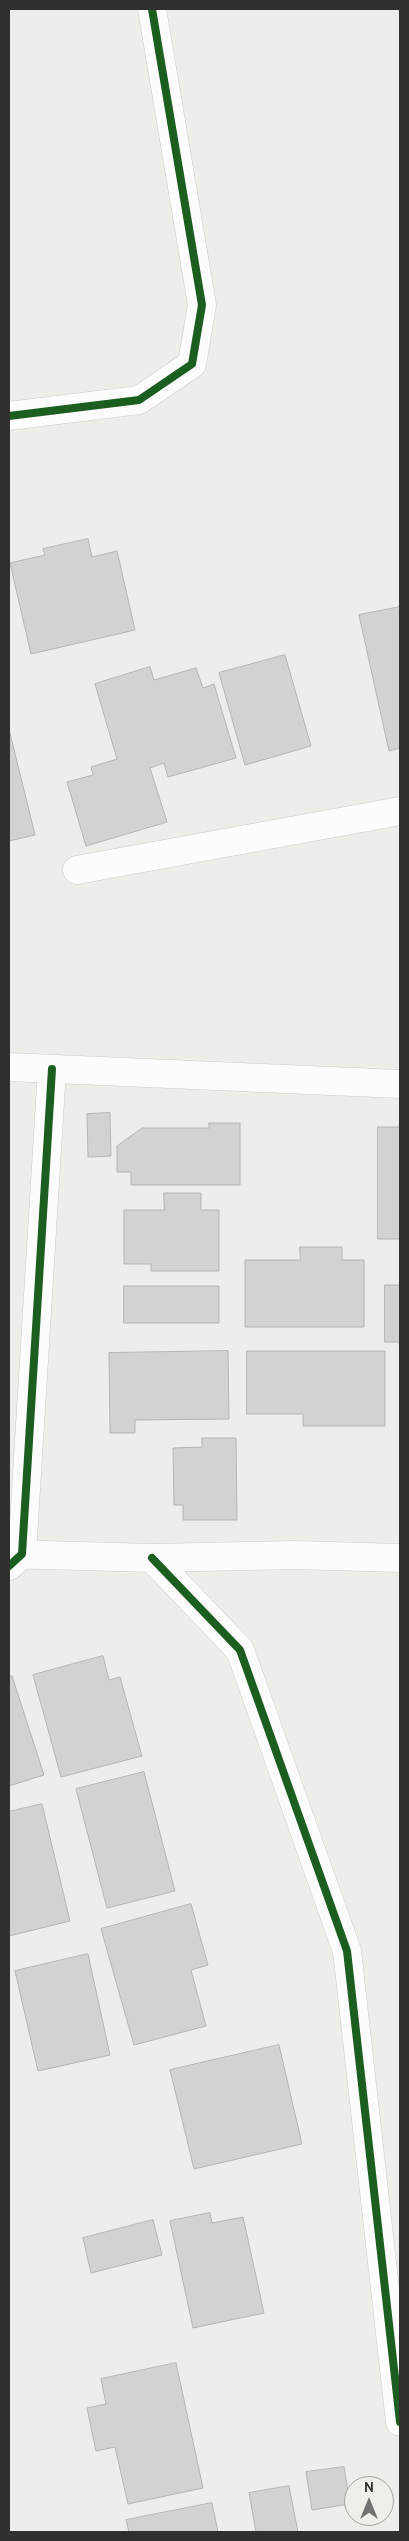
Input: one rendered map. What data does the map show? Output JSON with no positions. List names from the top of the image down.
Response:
{
  "north": "top"
}
